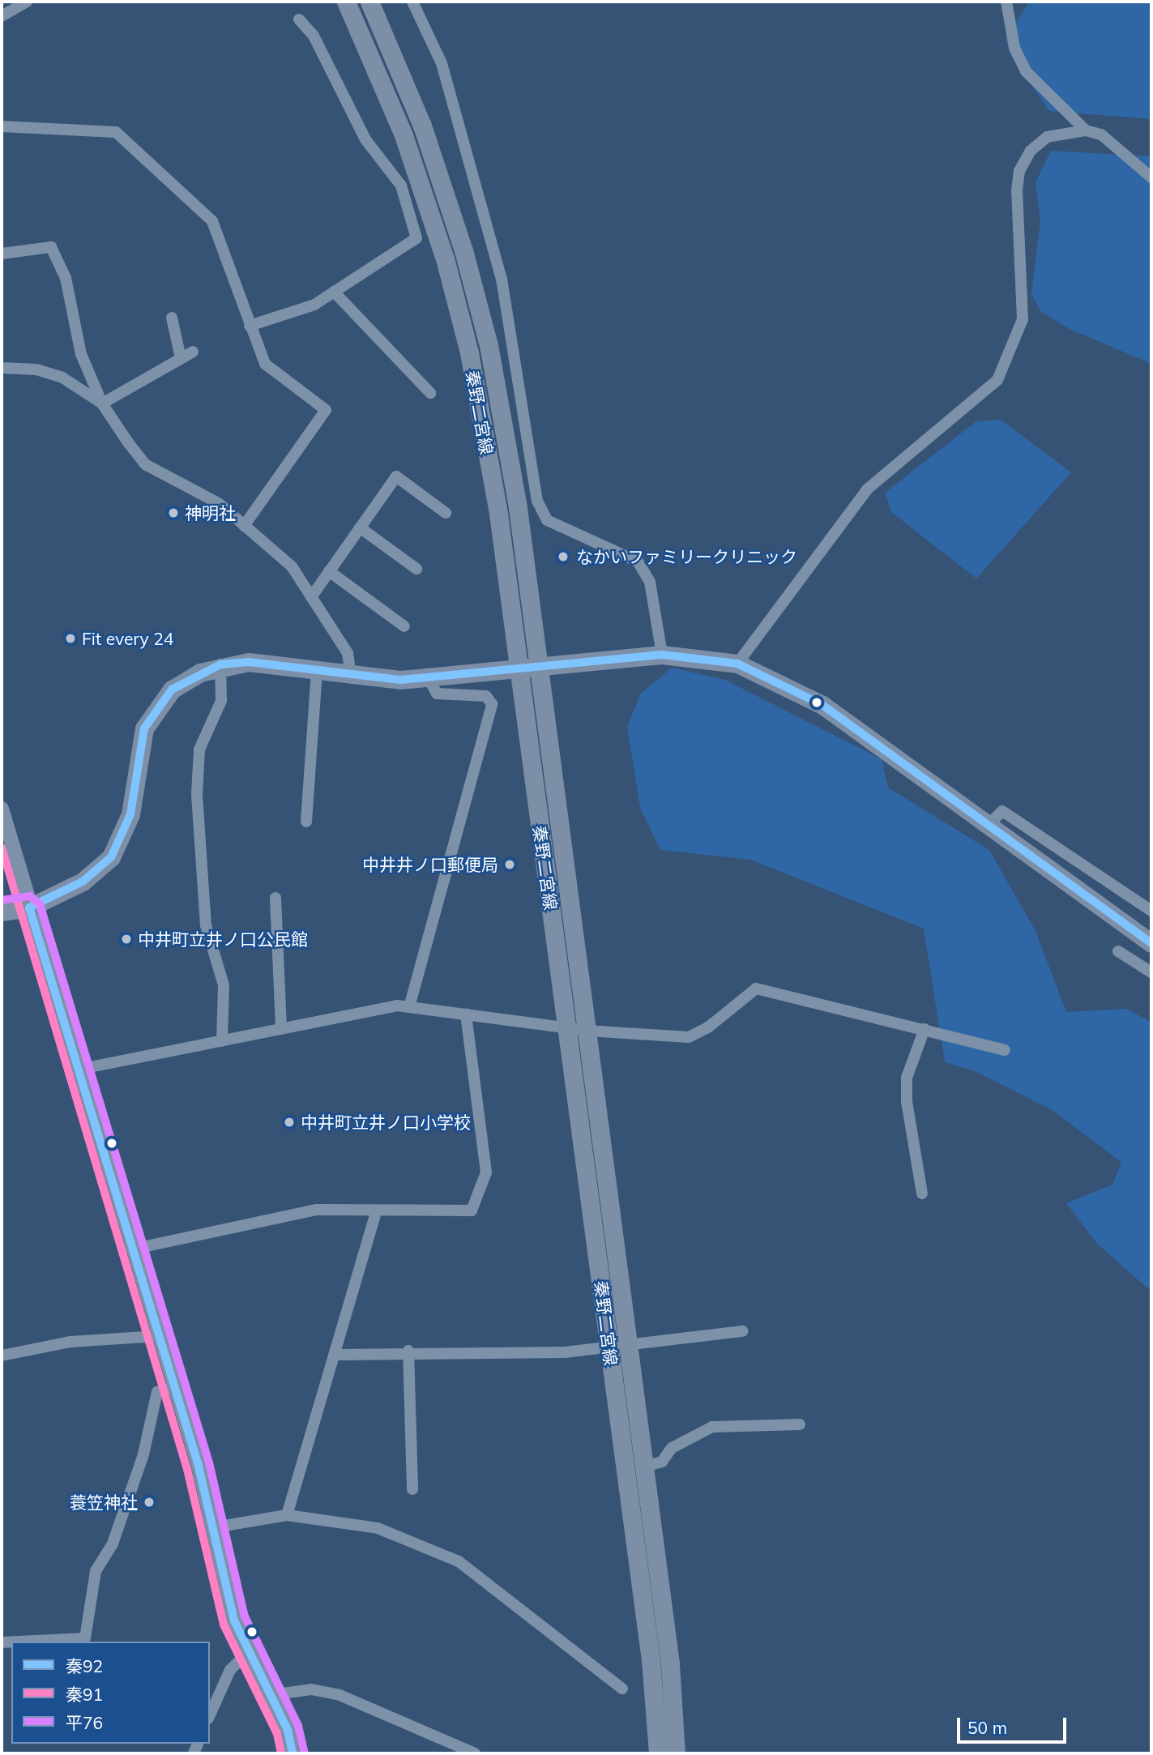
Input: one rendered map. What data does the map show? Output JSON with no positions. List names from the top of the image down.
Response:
{
  "streets": {
    "main road": ["秦野二宮線"]
  },
  "places": [
    "神明社",
    "なかいファミリークリニック",
    "Fit every 24",
    "中井井ノ口郵便局",
    "中井町立井ノ口公民館",
    "中井町立井ノ口小学校",
    "蓑笠神社"
  ],
  "lines": ["transit line 秦92", "transit line 秦91", "transit line 平76"],
  "legend": ["秦92", "秦91", "平76"],
  "scale_bar": "50 m"
}
